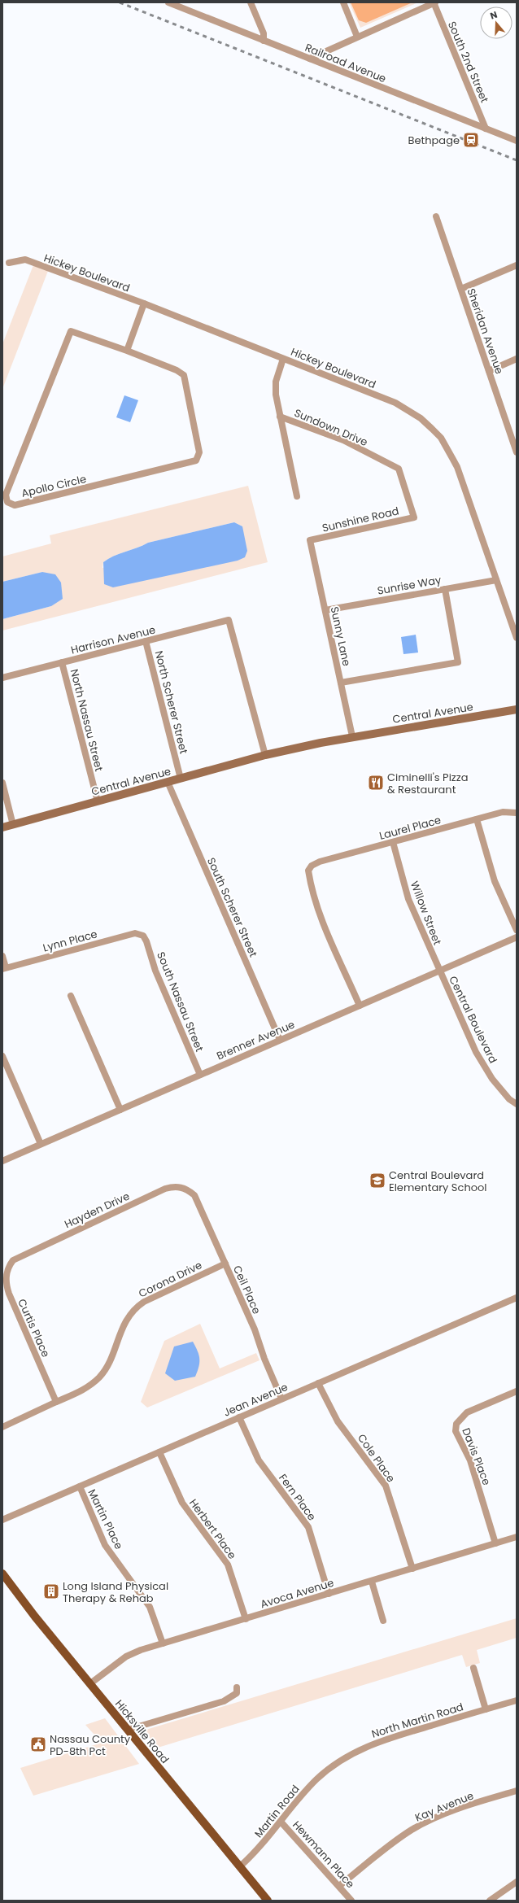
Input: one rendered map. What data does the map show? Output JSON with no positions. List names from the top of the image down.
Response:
{
  "streets": {
    "main road": ["Central Avenue", "Hicksville Road"],
    "street": [
      "South 2nd Street",
      "Railroad Avenue",
      "Hickey Boulevard",
      "Sheridan Avenue",
      "Sundown Drive",
      "Apollo Circle",
      "Sunshine Road",
      "Sunrise Way",
      "Sunny Lane",
      "Harrison Avenue",
      "North Scherer Street",
      "North Nassau Street",
      "Laurel Place",
      "South Scherer Street",
      "Willow Street",
      "Lynn Place",
      "South Nassau Street",
      "Central Boulevard",
      "Brenner Avenue",
      "Hayden Drive",
      "Corona Drive",
      "Ceil Place",
      "Curtis Place",
      "Jean Avenue",
      "Davis Place",
      "Cole Place",
      "Fern Place",
      "Martin Place",
      "Herbert Place",
      "Avoca Avenue",
      "North Martin Road",
      "Kay Avenue",
      "Martin Road",
      "Hewmann Place"
    ]
  },
  "crossings": [
    ["South 2nd Street", "Railroad Avenue"],
    ["Hickey Boulevard", "Sunrise Way"],
    ["Sundown Drive", "Sunshine Road"],
    ["Sunshine Road", "Sunny Lane"],
    ["Sunrise Way", "Sunny Lane"],
    ["Sunny Lane", "Central Avenue"],
    ["Harrison Avenue", "North Scherer Street"],
    ["Harrison Avenue", "Central Avenue"],
    ["Harrison Avenue", "North Nassau Street"],
    ["North Scherer Street", "Central Avenue"],
    ["Central Avenue", "North Nassau Street"],
    ["Central Avenue", "South Scherer Street"],
    ["Laurel Place", "Willow Street"],
    ["Laurel Place", "Brenner Avenue"],
    ["South Scherer Street", "Brenner Avenue"],
    ["Willow Street", "Central Boulevard"],
    ["Willow Street", "Brenner Avenue"],
    ["Lynn Place", "South Nassau Street"],
    ["South Nassau Street", "Brenner Avenue"],
    ["Central Boulevard", "Brenner Avenue"],
    ["Hayden Drive", "Ceil Place"],
    ["Hayden Drive", "Curtis Place"],
    ["Corona Drive", "Ceil Place"],
    ["Corona Drive", "Curtis Place"],
    ["Ceil Place", "Jean Avenue"],
    ["Jean Avenue", "Cole Place"],
    ["Jean Avenue", "Fern Place"],
    ["Jean Avenue", "Martin Place"],
    ["Jean Avenue", "Herbert Place"],
    ["Davis Place", "Avoca Avenue"],
    ["Cole Place", "Avoca Avenue"],
    ["Fern Place", "Avoca Avenue"],
    ["Martin Place", "Avoca Avenue"],
    ["Herbert Place", "Avoca Avenue"],
    ["Avoca Avenue", "Hicksville Road"],
    ["North Martin Road", "Martin Road"],
    ["Hicksville Road", "Martin Road"],
    ["Kay Avenue", "Hewmann Place"],
    ["Martin Road", "Hewmann Place"]
  ],
  "places": {
    "station": ["Bethpage"],
    "restaurant": ["Ciminelli's Pizza & Restaurant"],
    "school or university": ["Central Boulevard Elementary School"],
    "building": ["Long Island Physical Therapy & Rehab"],
    "public building": ["Nassau County PD-8th Pct"]
  },
  "north": "top"
}
